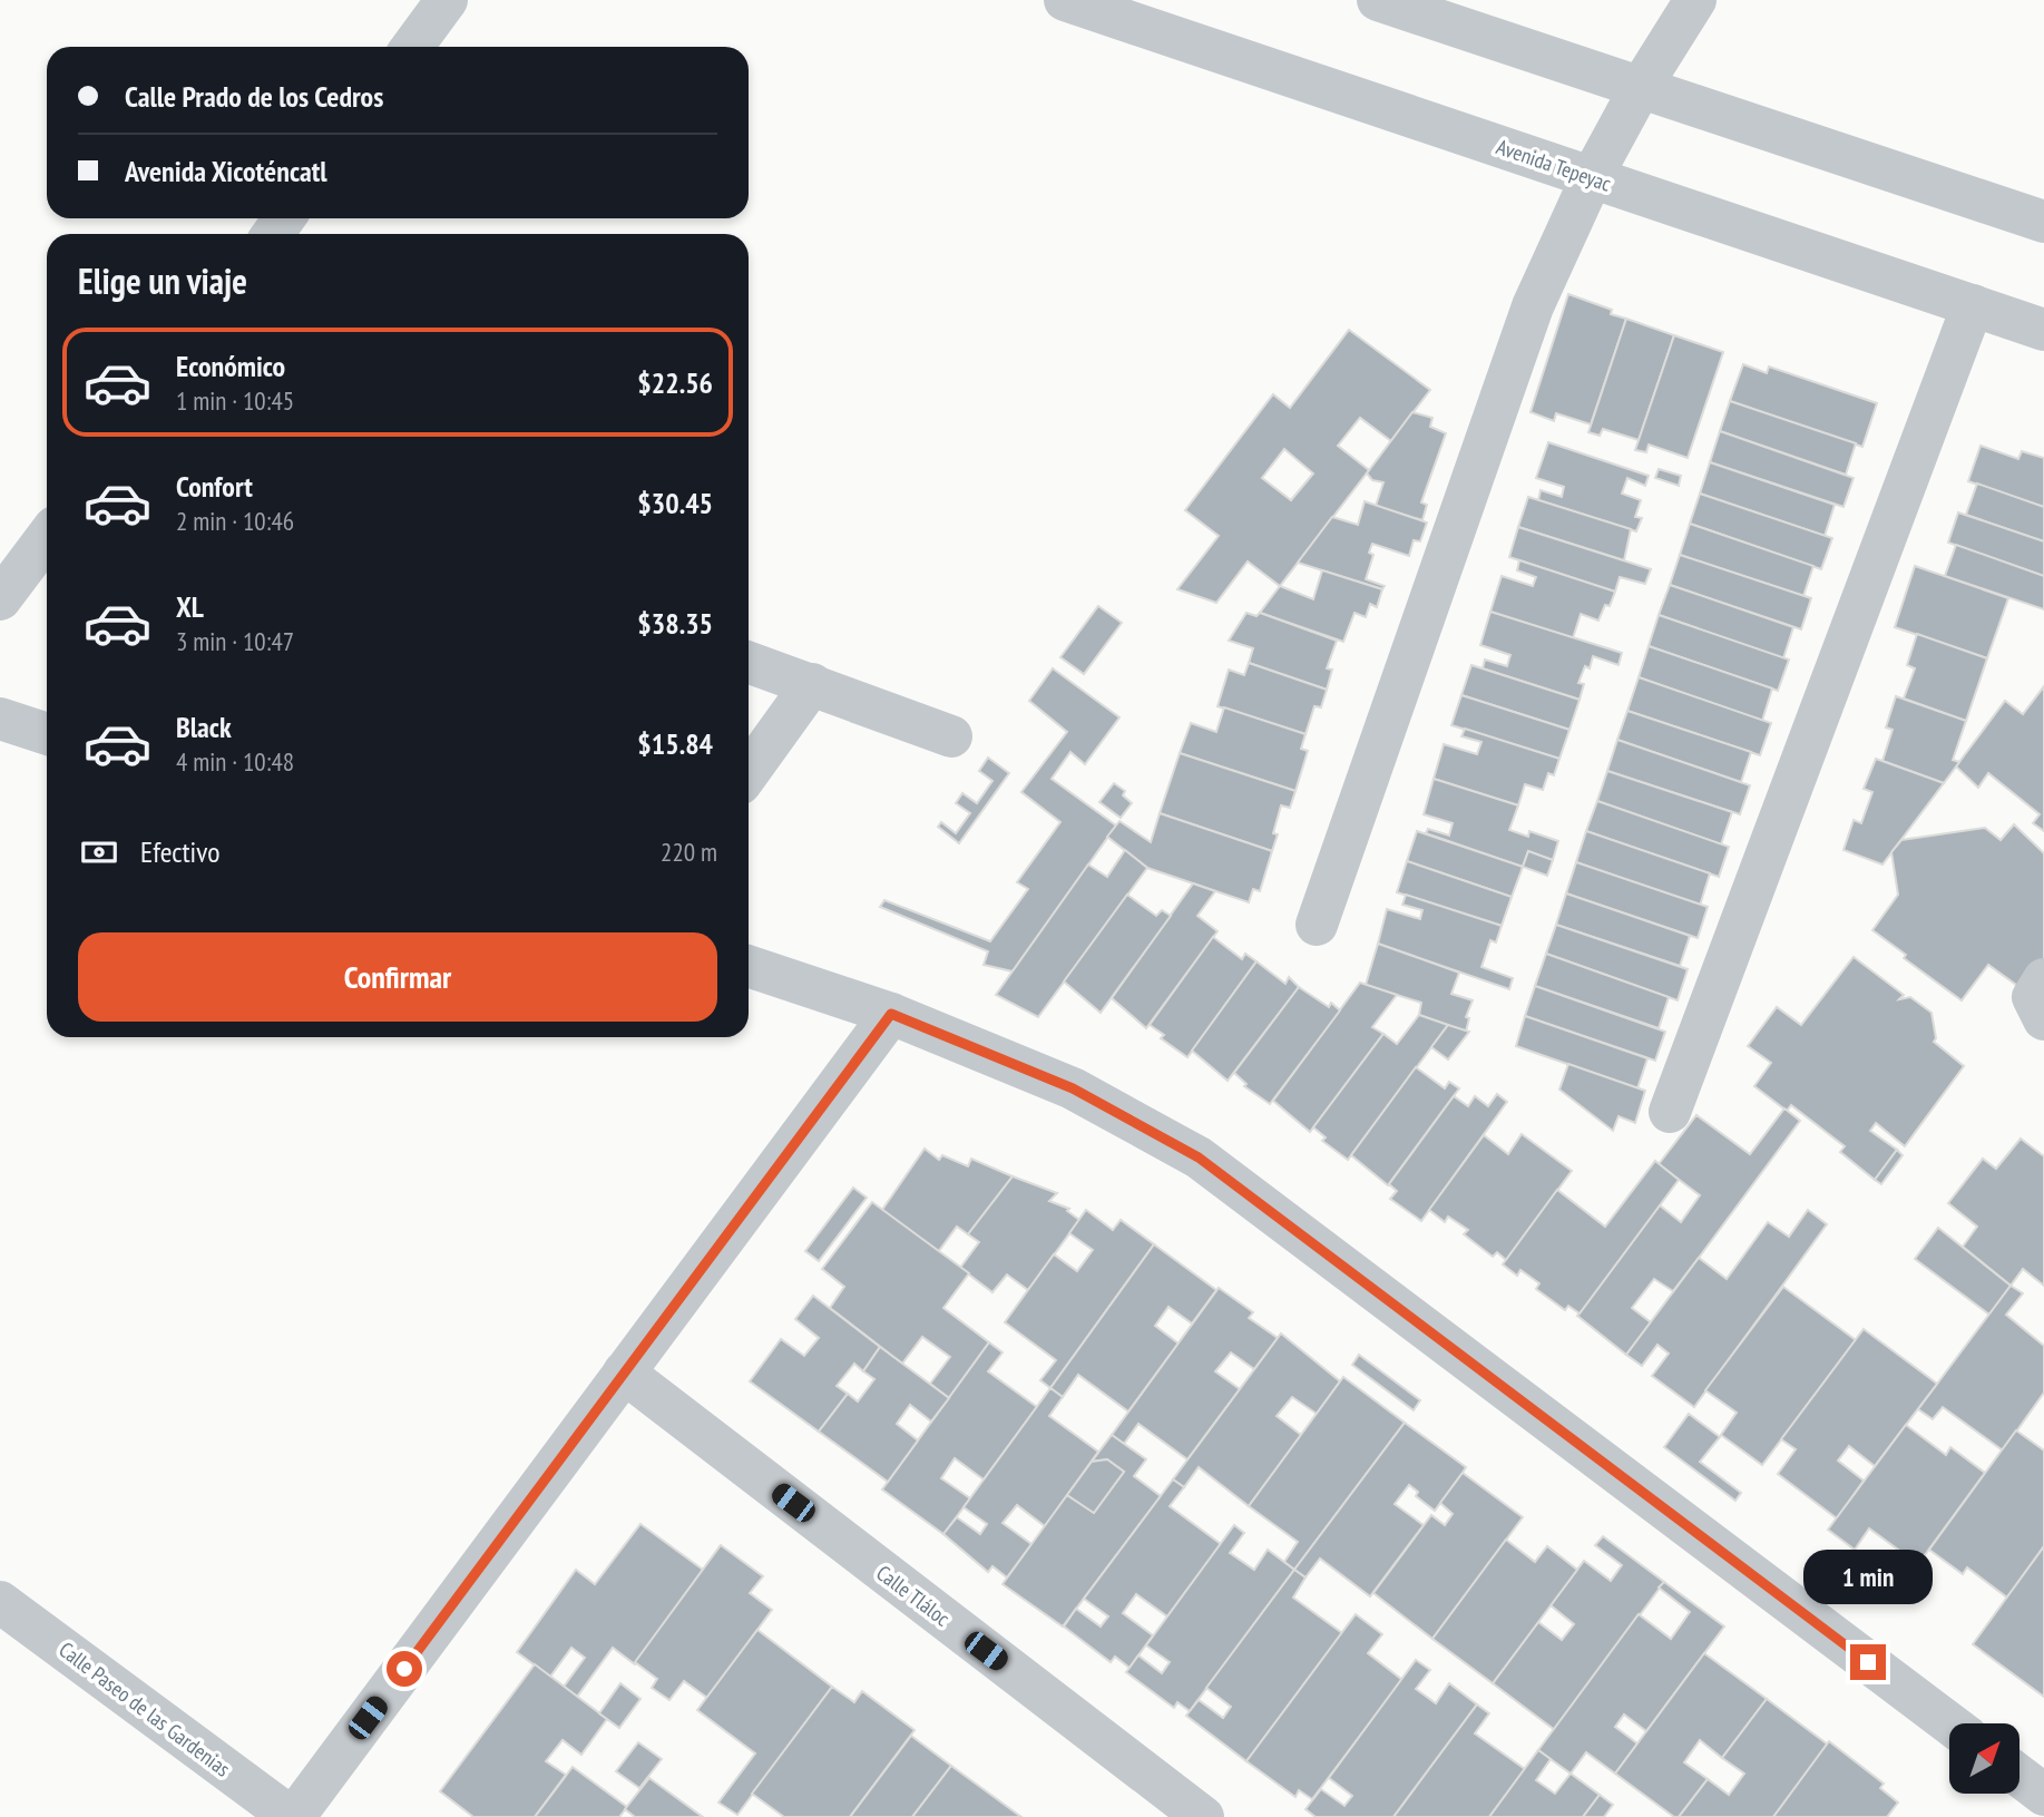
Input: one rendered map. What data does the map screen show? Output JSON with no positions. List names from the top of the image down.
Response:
{
  "streets": {
    "street": ["Avenida Tepeyac", "Calle Tláloc", "Calle Paseo de las Gardenias"]
  },
  "north": "top right",
  "page": {
    "banner": ["Calle Prado de los Cedros", "Avenida Xicoténcatl"],
    "heading": "Elige un viaje",
    "list": [
      {
        "name": "Económico",
        "note": "1 min · 10:45",
        "value": "$22.56"
      },
      {
        "name": "Confort",
        "note": "2 min · 10:46",
        "value": "$30.45"
      },
      {
        "name": "XL",
        "note": "3 min · 10:47",
        "value": "$38.35"
      },
      {
        "name": "Black",
        "note": "4 min · 10:48",
        "value": "$15.84"
      }
    ],
    "pay": ["Efectivo", "220 m"],
    "buttons": "Confirmar",
    "bubble": "1 min"
  }
}
